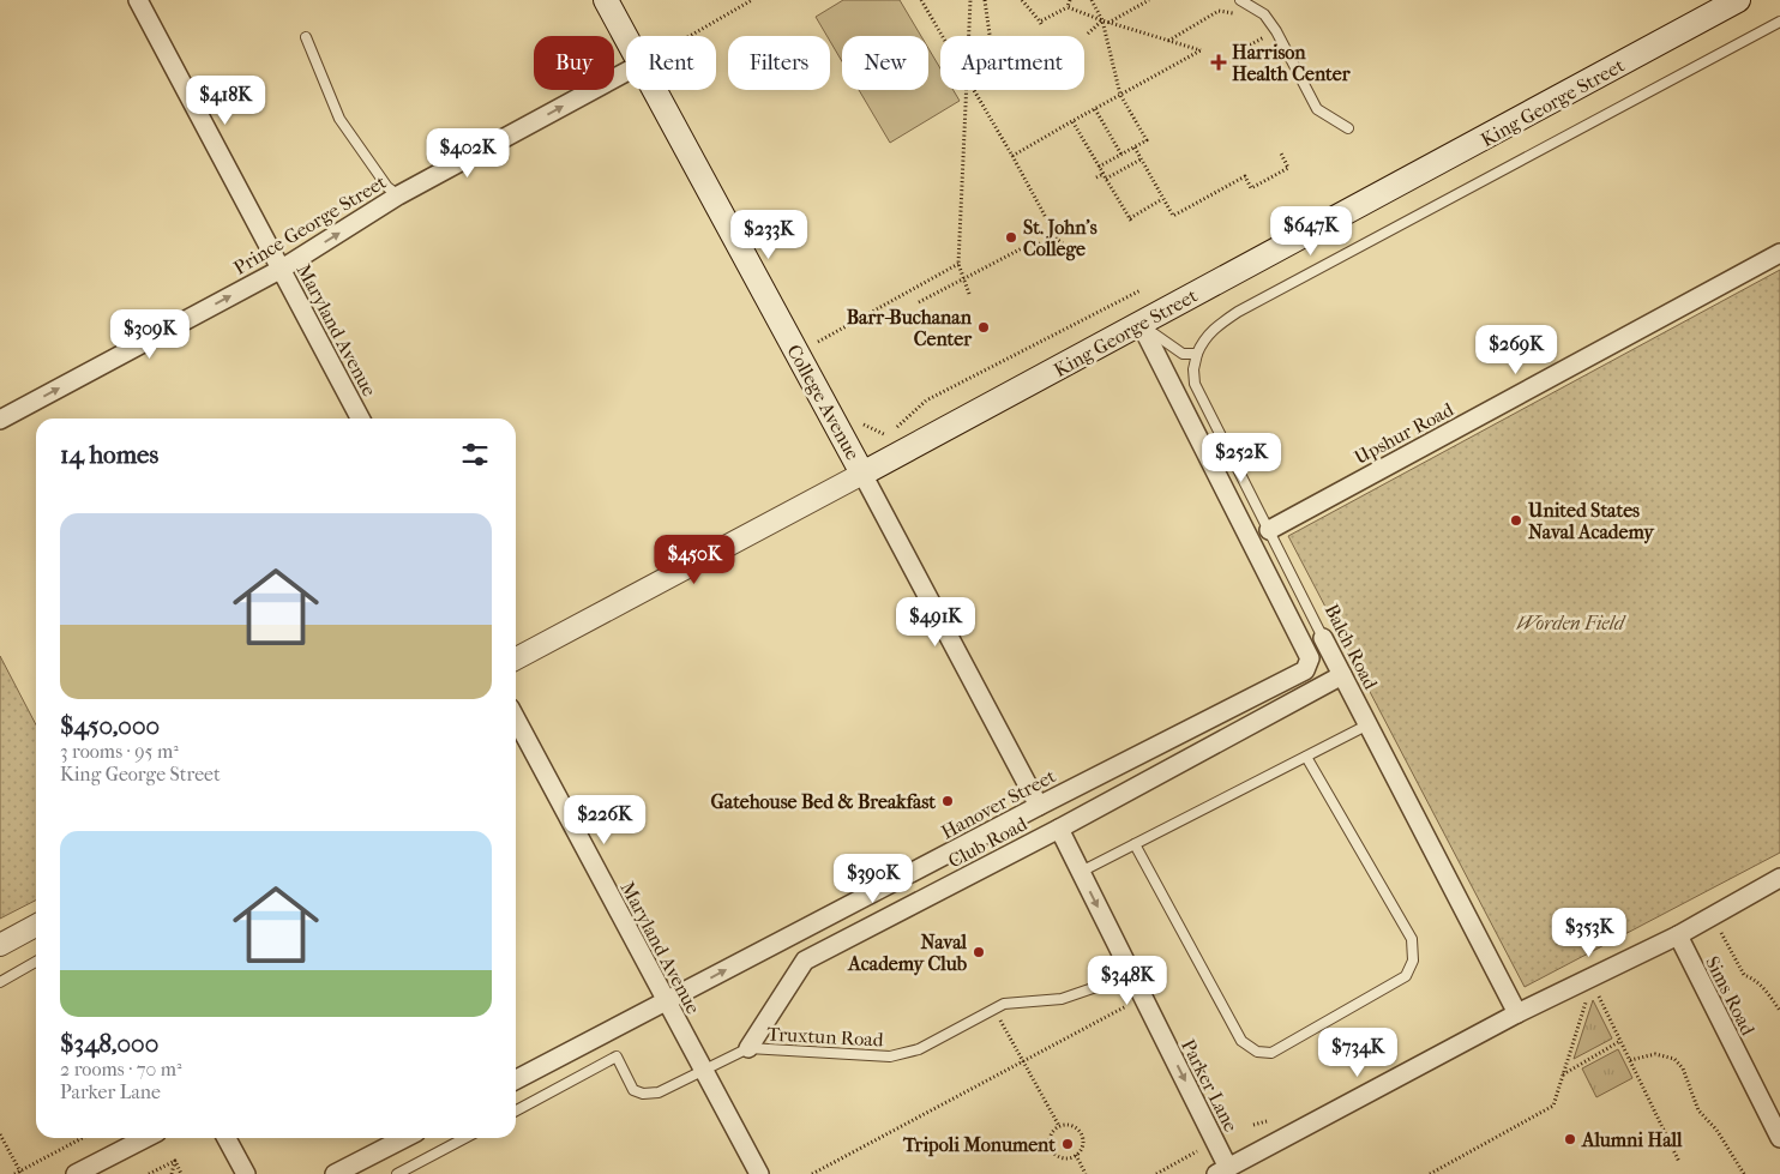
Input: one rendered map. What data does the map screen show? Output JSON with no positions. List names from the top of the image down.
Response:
{
  "streets": {
    "main road": ["King George Street", "College Avenue"],
    "street": [
      "Prince George Street",
      "Maryland Avenue",
      "Upshur Road",
      "Balch Road",
      "Hanover Street",
      "Club Road",
      "Sims Road",
      "Parker Lane"
    ],
    "lane": ["Truxtun Road"]
  },
  "crossings": [
    ["King George Street", "College Avenue"],
    ["King George Street", "Hanover Street"],
    ["Prince George Street", "Maryland Avenue"],
    ["Maryland Avenue", "Hanover Street"],
    ["Maryland Avenue", "Truxtun Road"],
    ["College Avenue", "Hanover Street"],
    ["Upshur Road", "Balch Road"],
    ["Balch Road", "Club Road"],
    ["Club Road", "Truxtun Road"],
    ["Club Road", "Parker Lane"],
    ["Truxtun Road", "Parker Lane"]
  ],
  "one_way": ["Prince George Street", "Parker Lane"],
  "parks": ["Worden Field"],
  "places": {
    "health": ["Harrison Health Center"],
    "other": [
      "St. John's College",
      "Barr-Buchanan Center",
      "United States Naval Academy",
      "Gatehouse Bed & Breakfast",
      "Naval Academy Club",
      "Alumni Hall",
      "Tripoli Monument"
    ]
  },
  "page": {
    "chip": [
      "Buy",
      "Rent",
      "Filters",
      "New",
      "Apartment"
    ],
    "price": [
      "$418K",
      "$402K",
      "$647K",
      "$233K",
      "$309K",
      "$269K",
      "$252K",
      "$450K",
      "$491K",
      "$226K",
      "$390K",
      "$353K",
      "$348K",
      "$734K"
    ],
    "heading": "14 homes",
    "list": [
      {
        "name": "$450,000",
        "note": "3 rooms · 95 m² · King George Street"
      },
      {
        "name": "$348,000",
        "note": "2 rooms · 70 m² · Parker Lane"
      }
    ]
  }
}
